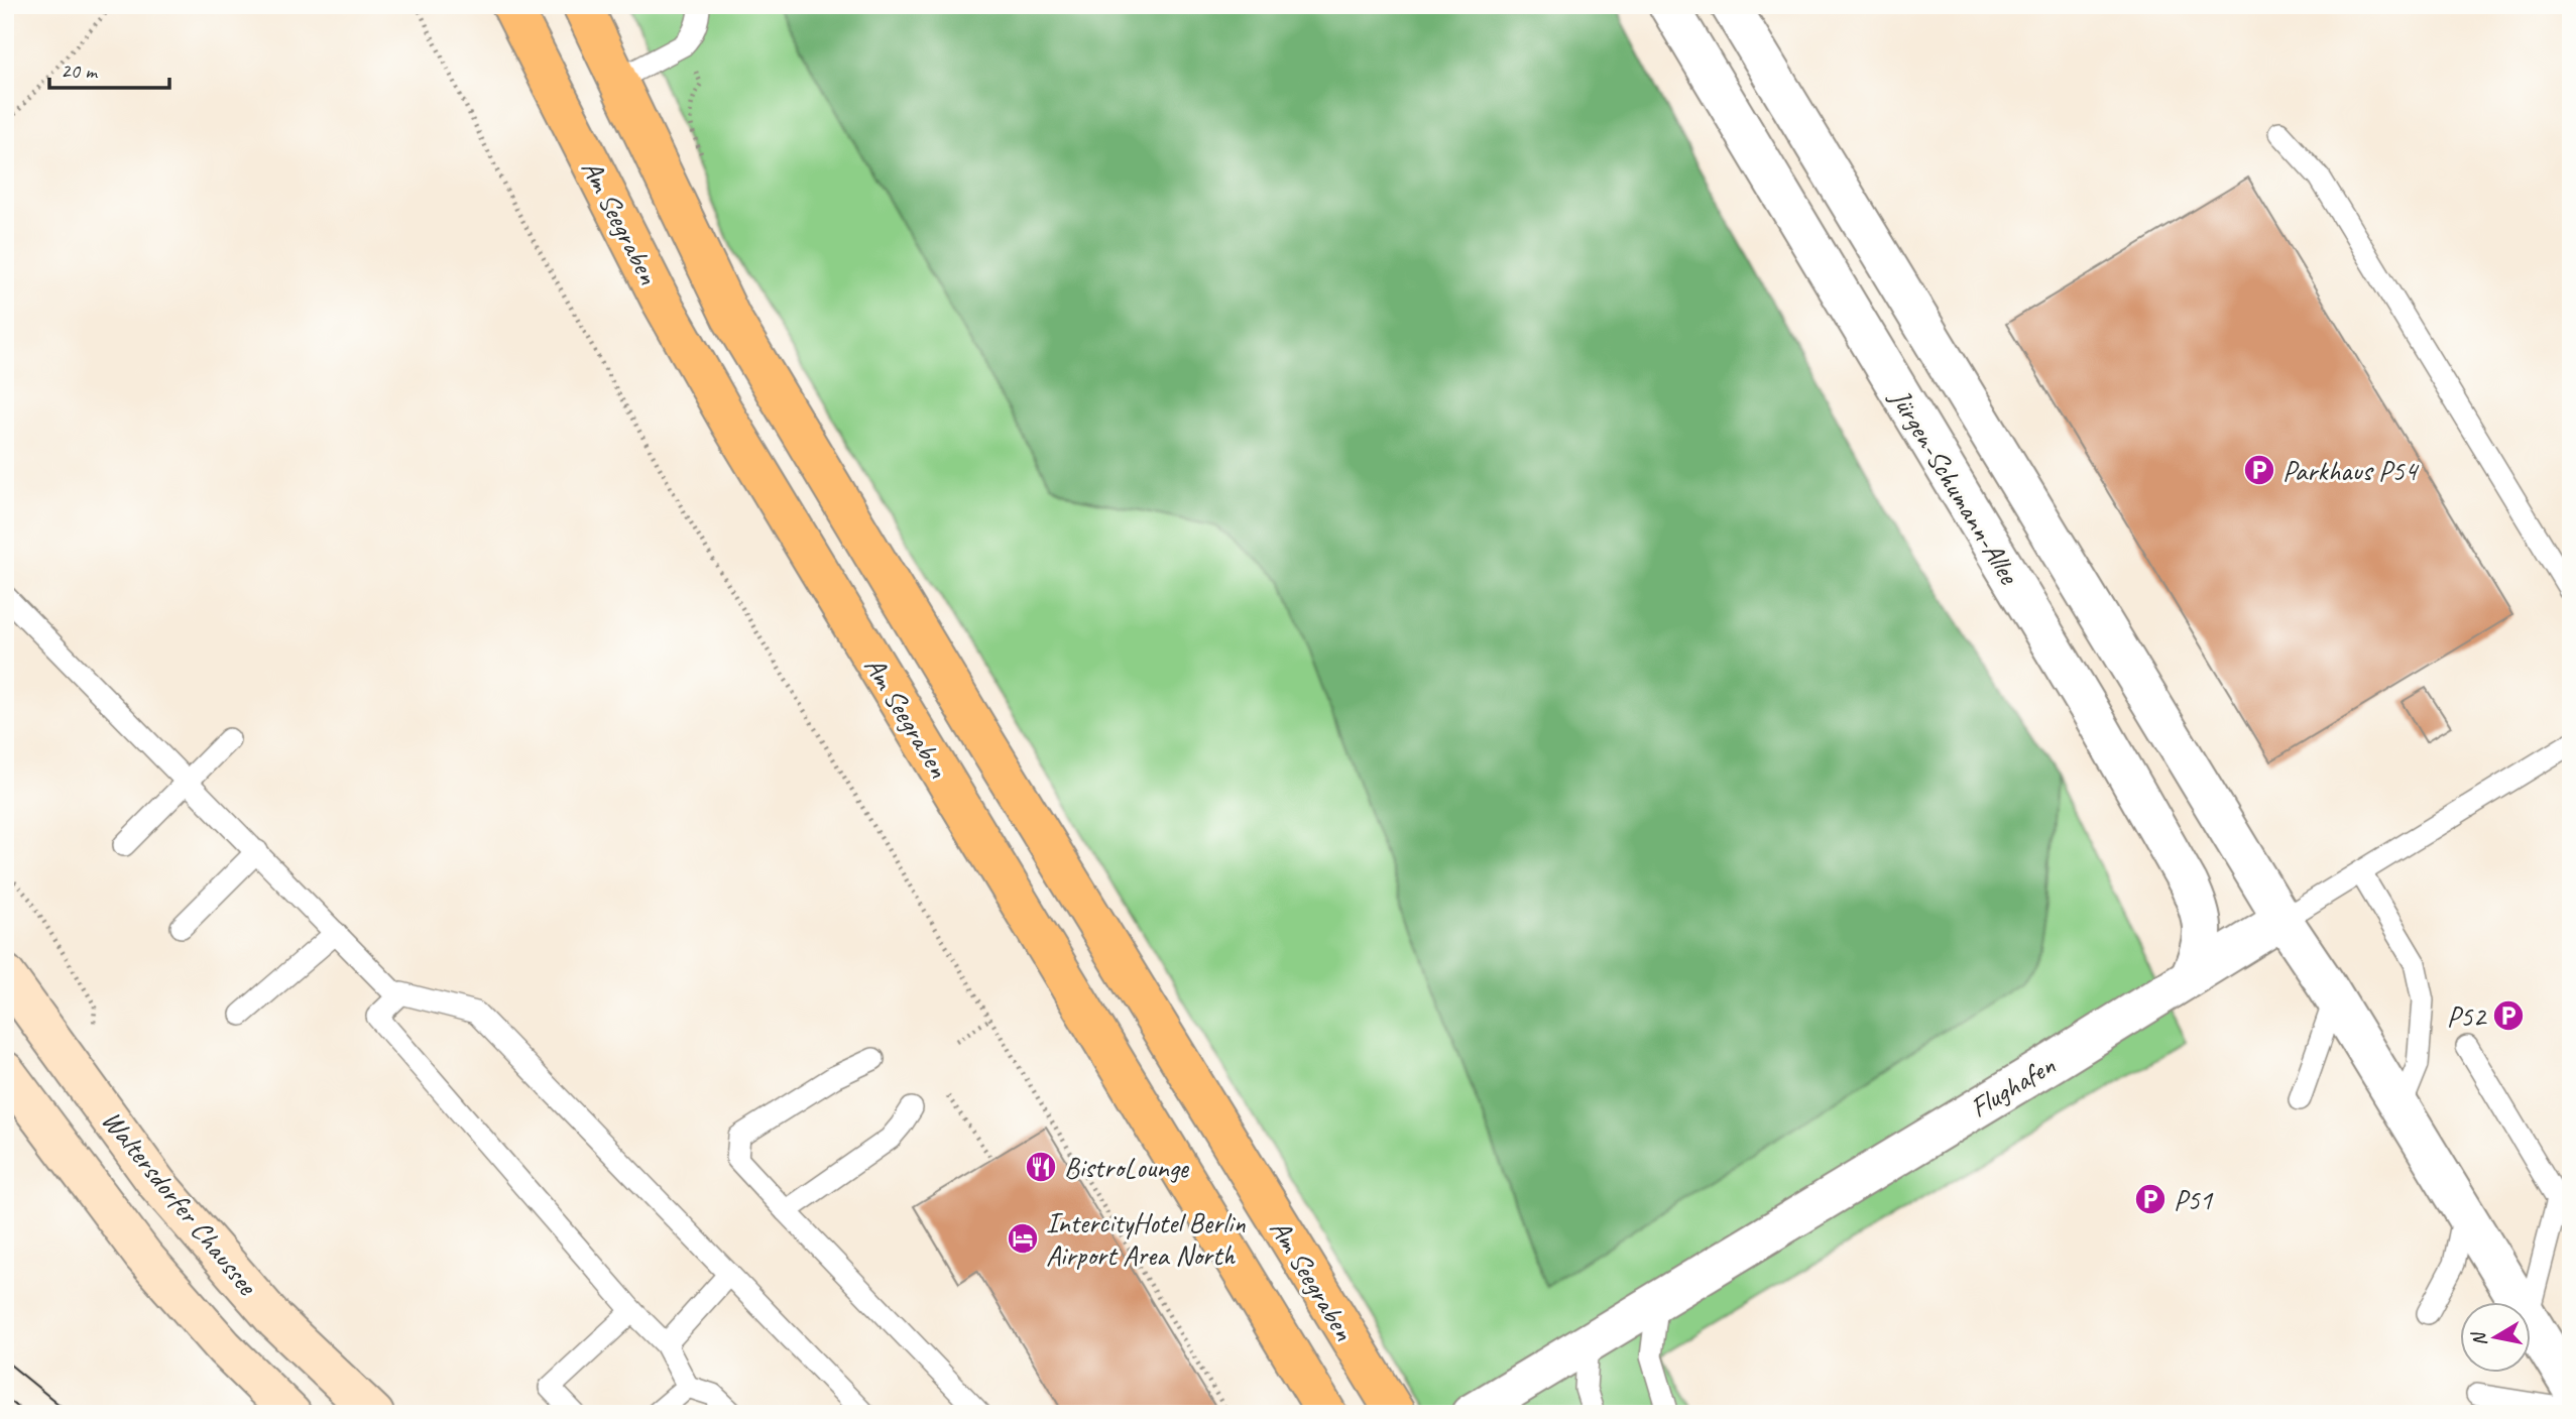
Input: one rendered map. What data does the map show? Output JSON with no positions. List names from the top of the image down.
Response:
{
  "streets": {
    "main road": ["Am Seegraben", "Waltersdorfer Chaussee"],
    "street": ["Jürgen-Schumann-Allee", "Flughafen"]
  },
  "crossings": [
    ["Jürgen-Schumann-Allee", "Flughafen"]
  ],
  "places": {
    "parking": ["Parkhaus P54", "P52", "P51"],
    "restaurant": ["BistroLounge"],
    "hotel": ["IntercityHotel Berlin Airport Area North"]
  },
  "scale_bar": "20 m",
  "north": "left"
}
